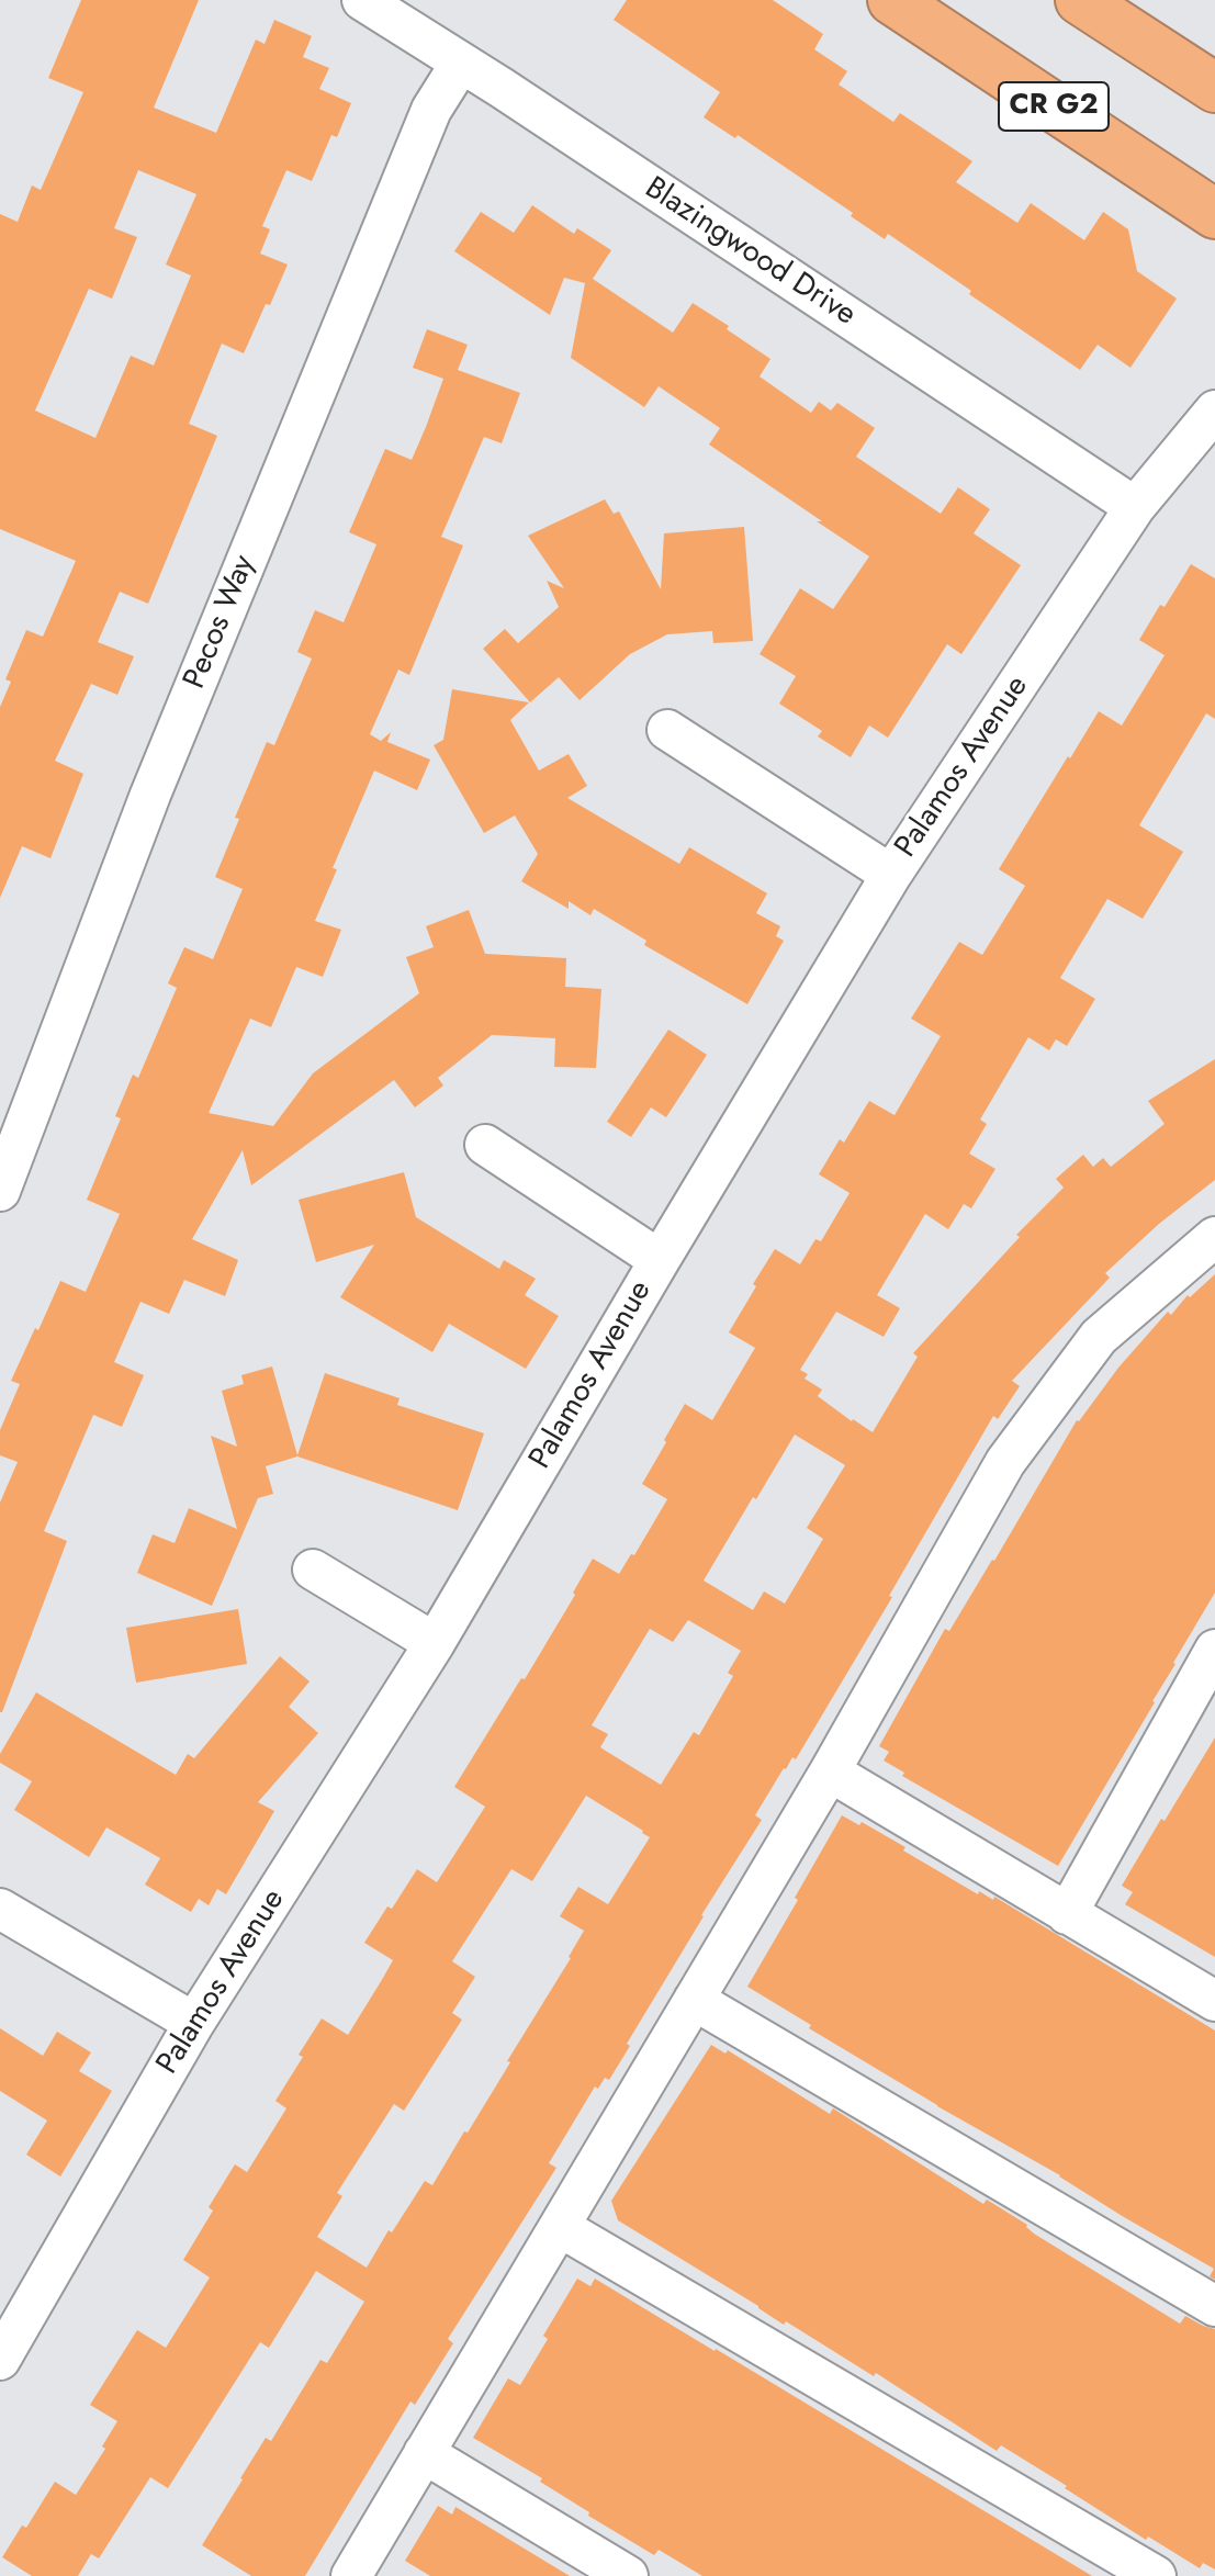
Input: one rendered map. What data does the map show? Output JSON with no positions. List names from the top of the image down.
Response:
{
  "streets": {
    "highway": ["CR G2"],
    "street": ["Blazingwood Drive", "Pecos Way", "Palamos Avenue"]
  },
  "crossings": [
    ["Blazingwood Drive", "Pecos Way"],
    ["Blazingwood Drive", "Palamos Avenue"]
  ]
}
